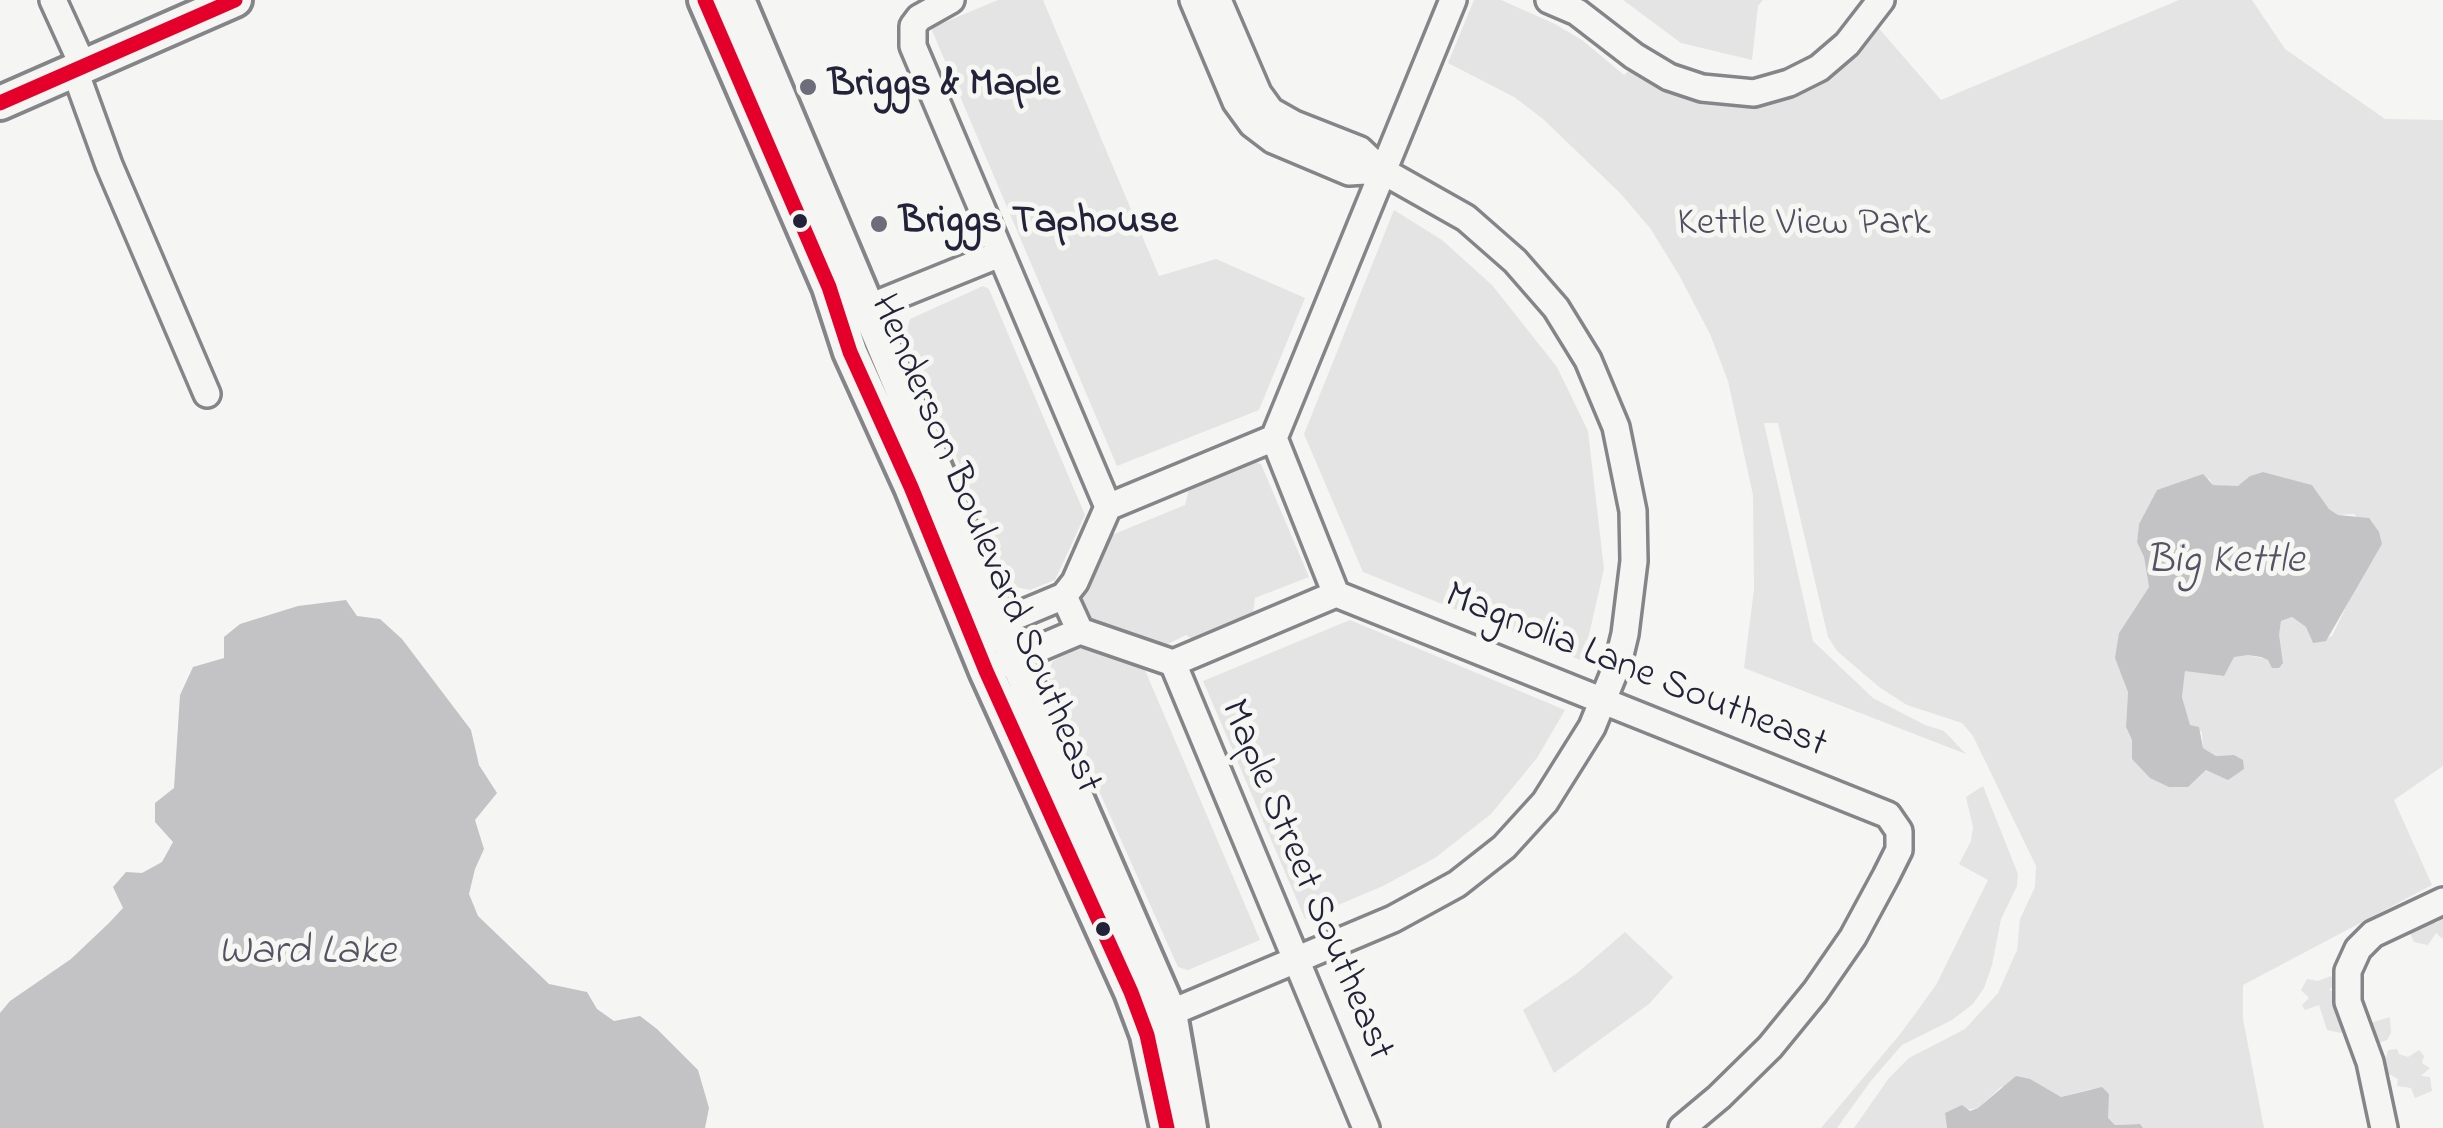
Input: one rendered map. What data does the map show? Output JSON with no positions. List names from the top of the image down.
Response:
{
  "streets": {
    "main road": ["Henderson Boulevard Southeast"],
    "street": ["Magnolia Lane Southeast", "Maple Street Southeast"]
  },
  "water": ["Big Kettle", "Ward Lake"],
  "parks": ["Kettle View Park"],
  "places": ["Briggs & Maple", "Briggs Taphouse"]
}
